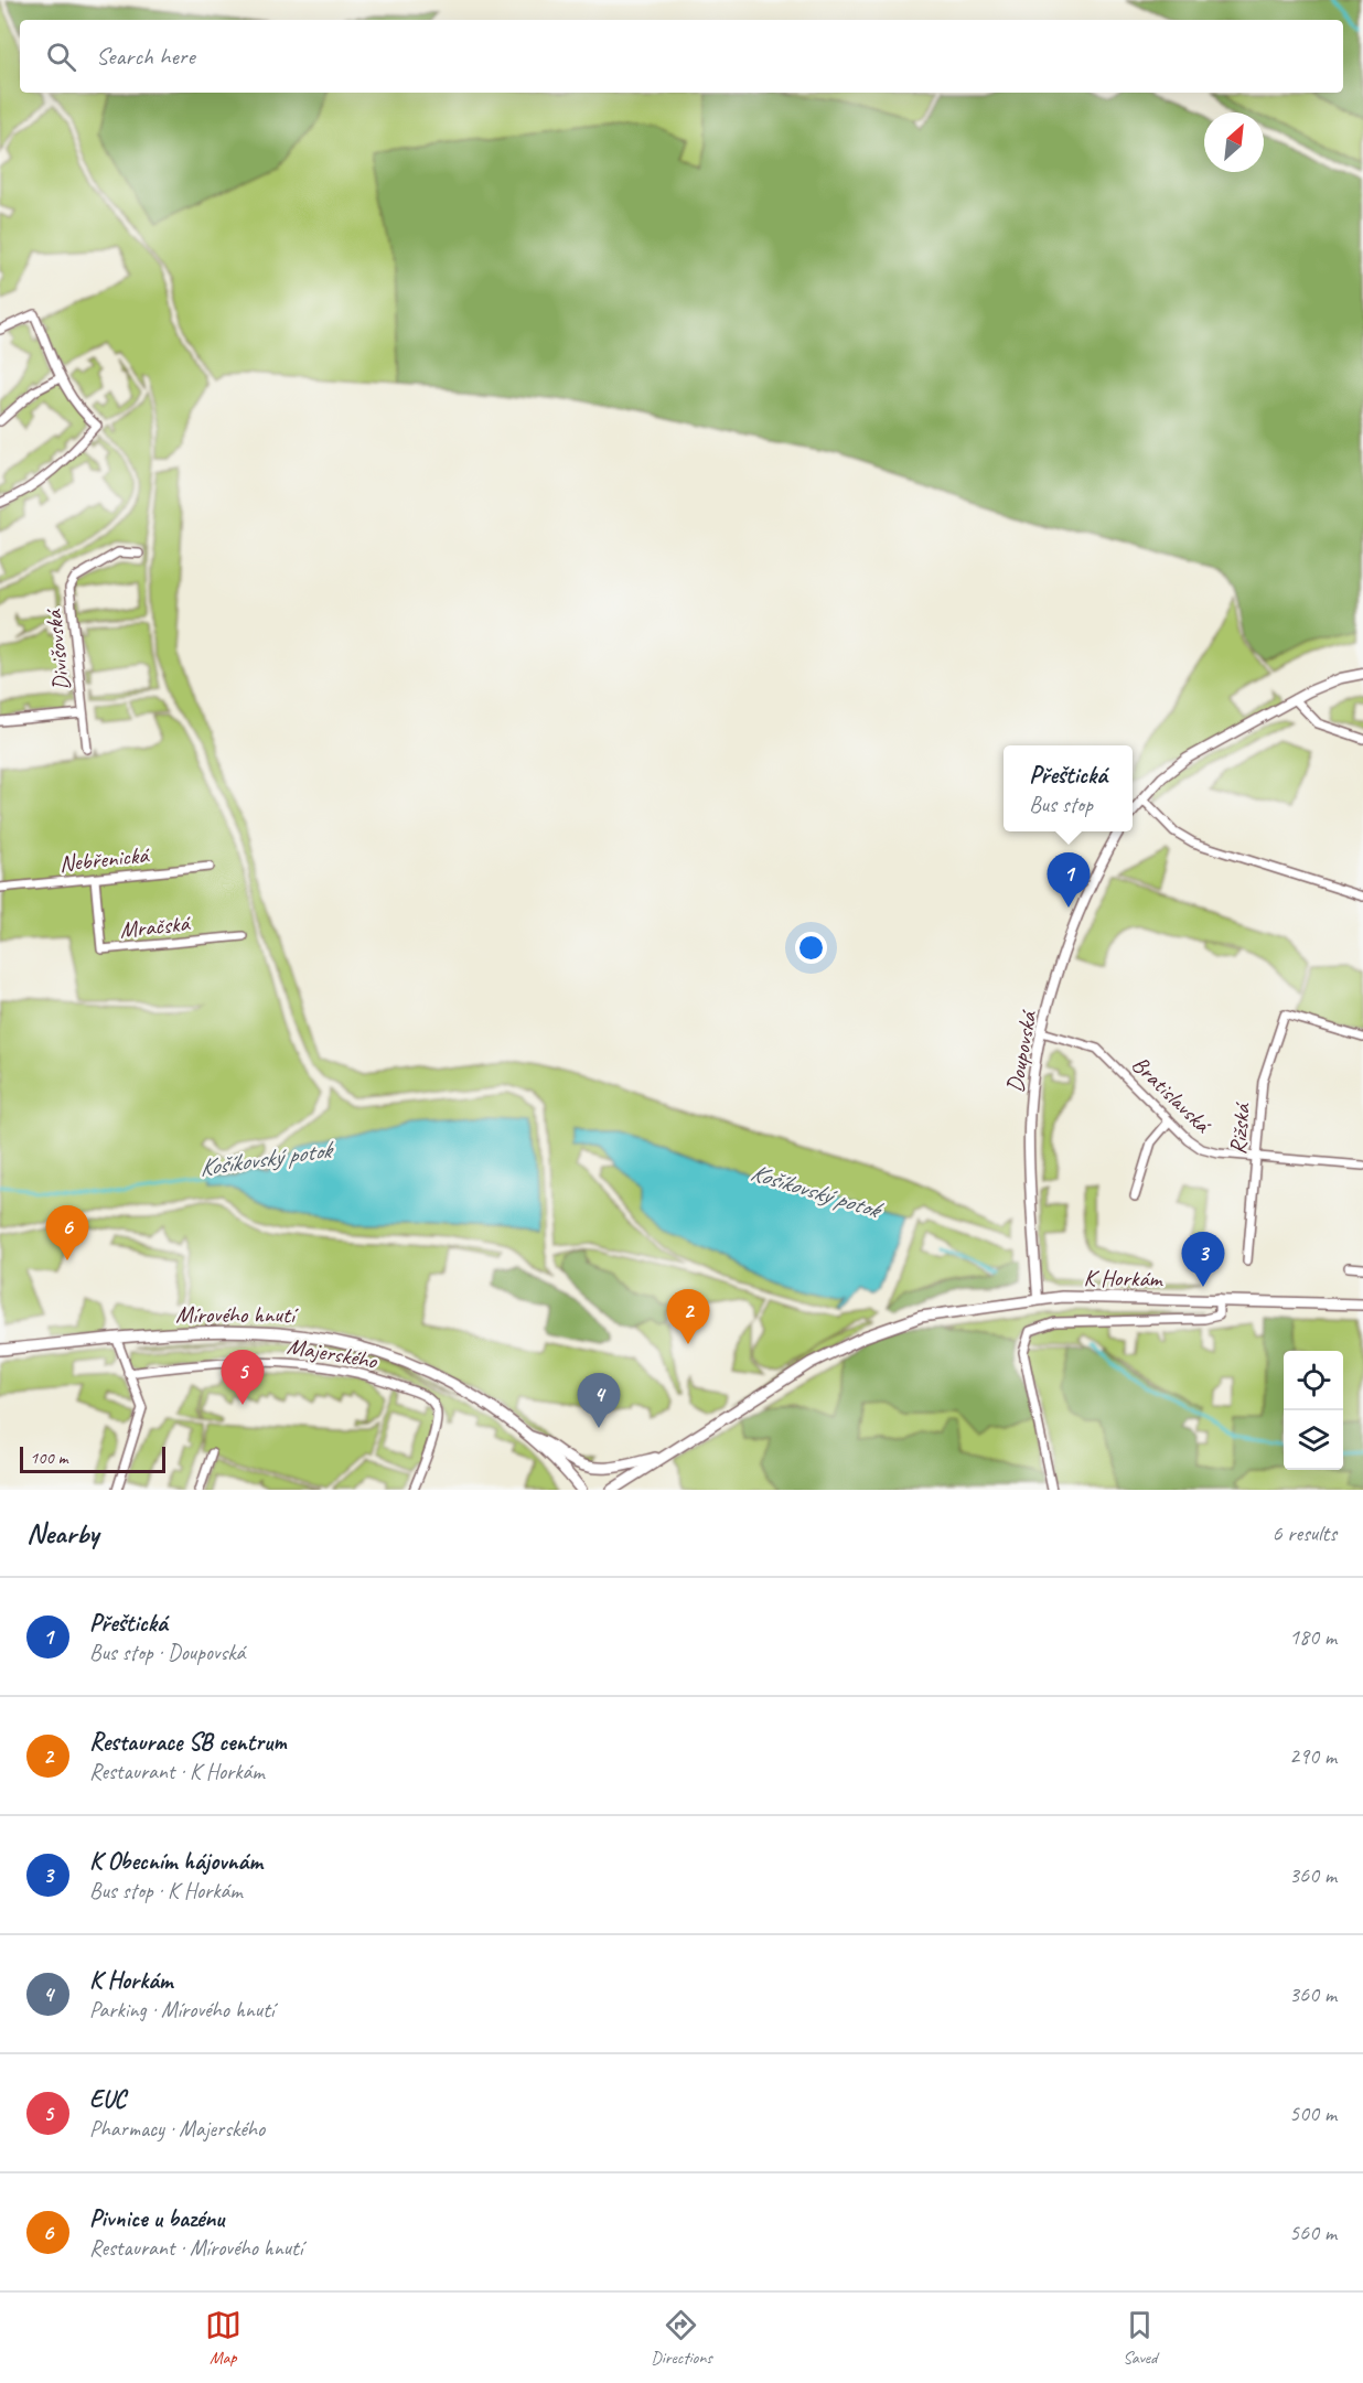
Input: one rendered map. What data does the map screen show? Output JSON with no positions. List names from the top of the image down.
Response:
{
  "streets": {
    "main road": ["K Horkám", "Mírového hnutí"],
    "street": [
      "Divišovská",
      "Nebřenická",
      "Mračská",
      "Doupovská",
      "Bratislavská",
      "Rižská",
      "Majerského"
    ]
  },
  "crossings": [
    ["Nebřenická", "Mračská"],
    ["Doupovská", "Bratislavská"],
    ["Doupovská", "K Horkám"],
    ["Bratislavská", "Rižská"]
  ],
  "water": ["Košíkovský potok"],
  "scale_bar": "100 m",
  "north": "top right",
  "page": {
    "search": "Search here",
    "popup": ["Přeštická", "Bus stop"],
    "pins": [
      "1",
      "6",
      "3",
      "2",
      "5",
      "4"
    ],
    "scale": "100 m",
    "heading": ["Nearby", "6 results"],
    "list": [
      {
        "mark": "1",
        "name": "Přeštická",
        "note": "Bus stop · Doupovská",
        "value": "180 m"
      },
      {
        "mark": "2",
        "name": "Restaurace SB centrum",
        "note": "Restaurant · K Horkám",
        "value": "290 m"
      },
      {
        "mark": "3",
        "name": "K Obecním hájovnám",
        "note": "Bus stop · K Horkám",
        "value": "360 m"
      },
      {
        "mark": "4",
        "name": "K Horkám",
        "note": "Parking · Mírového hnutí",
        "value": "360 m"
      },
      {
        "mark": "5",
        "name": "EUC",
        "note": "Pharmacy · Majerského",
        "value": "500 m"
      },
      {
        "mark": "6",
        "name": "Pivnice u bazénu",
        "note": "Restaurant · Mírového hnutí",
        "value": "560 m"
      }
    ],
    "nav": ["Map", "Directions", "Saved"]
  }
}
